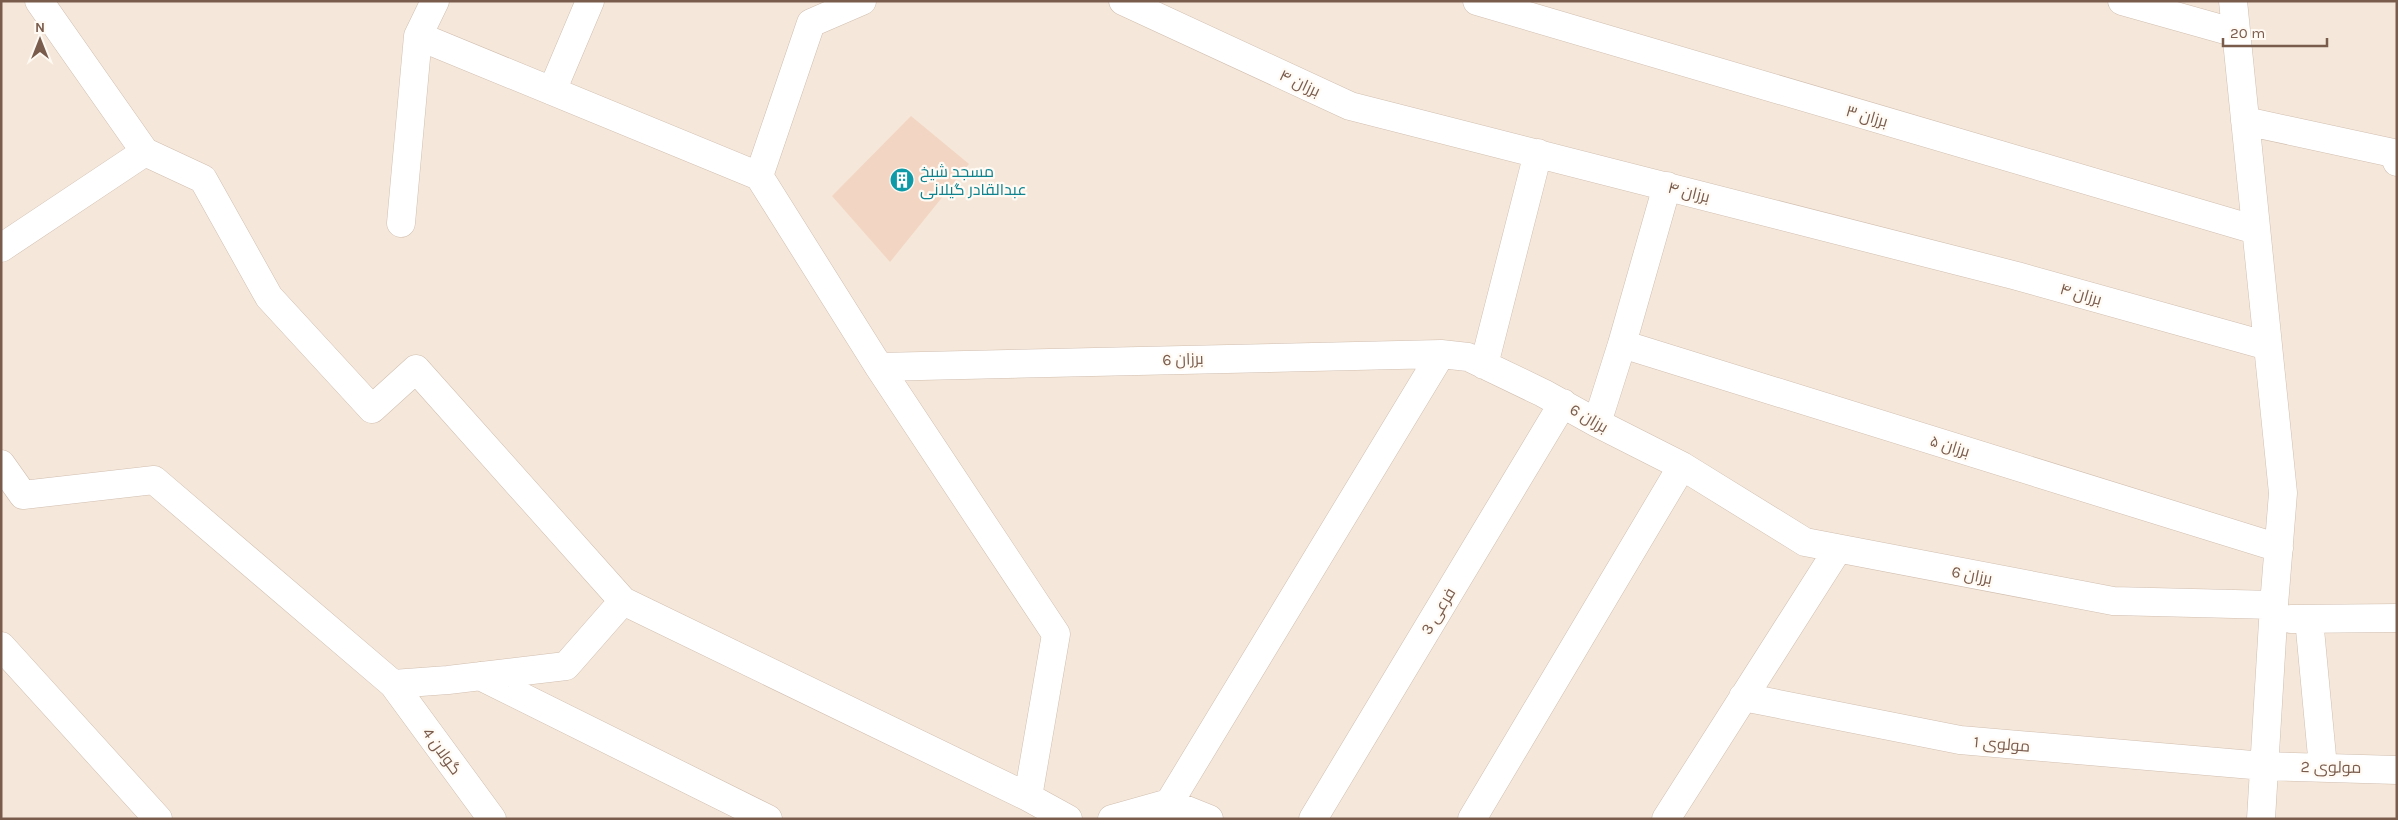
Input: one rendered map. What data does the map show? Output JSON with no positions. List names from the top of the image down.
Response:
{
  "streets": {
    "street": [
      "برزان ۴",
      "برزان ۳",
      "برزان 6",
      "برزان ۵",
      "فرعی 3",
      "مولوی 1",
      "گولان 4",
      "مولوی 2"
    ]
  },
  "crossings": [
    ["برزان 6", "فرعی 3"],
    ["مولوی 1", "مولوی 2"]
  ],
  "places": {
    "building": ["مسجد شیخ عبدالقادر گیلانی"]
  },
  "scale_bar": "20 m",
  "north": "top"
}
